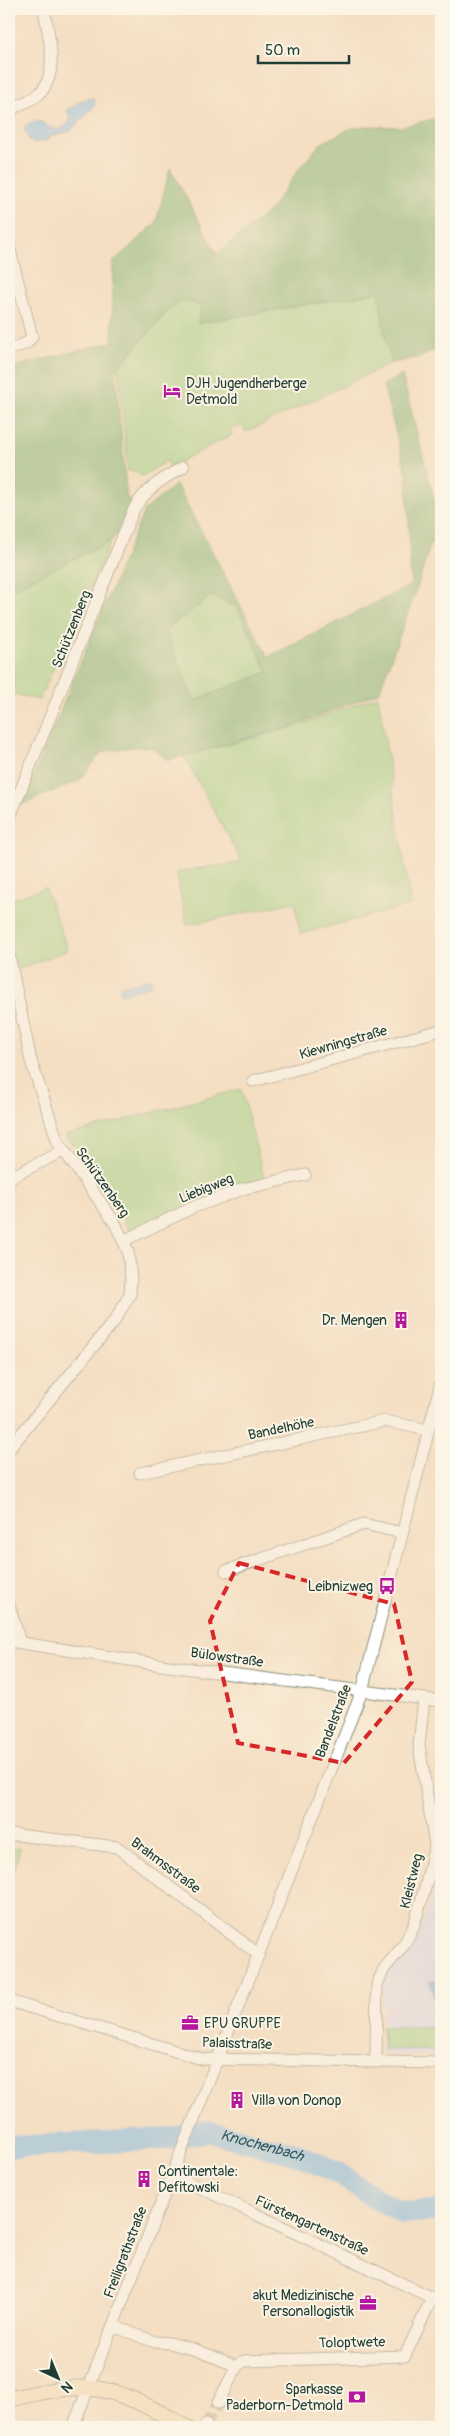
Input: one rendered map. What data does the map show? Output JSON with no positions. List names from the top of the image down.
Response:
{
  "streets": {
    "street": [
      "Schützenberg",
      "Kiewningstraße",
      "Liebigweg",
      "Bandelhöhe",
      "Bülowstraße",
      "Bandelstraße",
      "Brahmsstraße",
      "Kleistweg",
      "Palaisstraße",
      "Fürstengartenstraße",
      "Freiligrathstraße",
      "Toloptwete"
    ]
  },
  "crossings": [
    ["Schützenberg", "Liebigweg"],
    ["Bandelhöhe", "Bandelstraße"],
    ["Bülowstraße", "Bandelstraße"],
    ["Bülowstraße", "Kleistweg"],
    ["Bandelstraße", "Brahmsstraße"],
    ["Bandelstraße", "Palaisstraße"],
    ["Bandelstraße", "Freiligrathstraße"],
    ["Kleistweg", "Palaisstraße"],
    ["Palaisstraße", "Freiligrathstraße"],
    ["Fürstengartenstraße", "Freiligrathstraße"],
    ["Fürstengartenstraße", "Toloptwete"]
  ],
  "water": ["Knochenbach"],
  "places": {
    "hotel": ["DJH Jugendherberge Detmold"],
    "building": ["Dr. Mengen", "Villa von Donop", "Continentale: Defitowski"],
    "bus stop": ["Leibnizweg"],
    "office": ["EPU GRUPPE", "akut Medizinische Personallogistik"],
    "bank": ["Sparkasse Paderborn-Detmold"]
  },
  "scale_bar": "50 m",
  "north": "bottom right"
}
